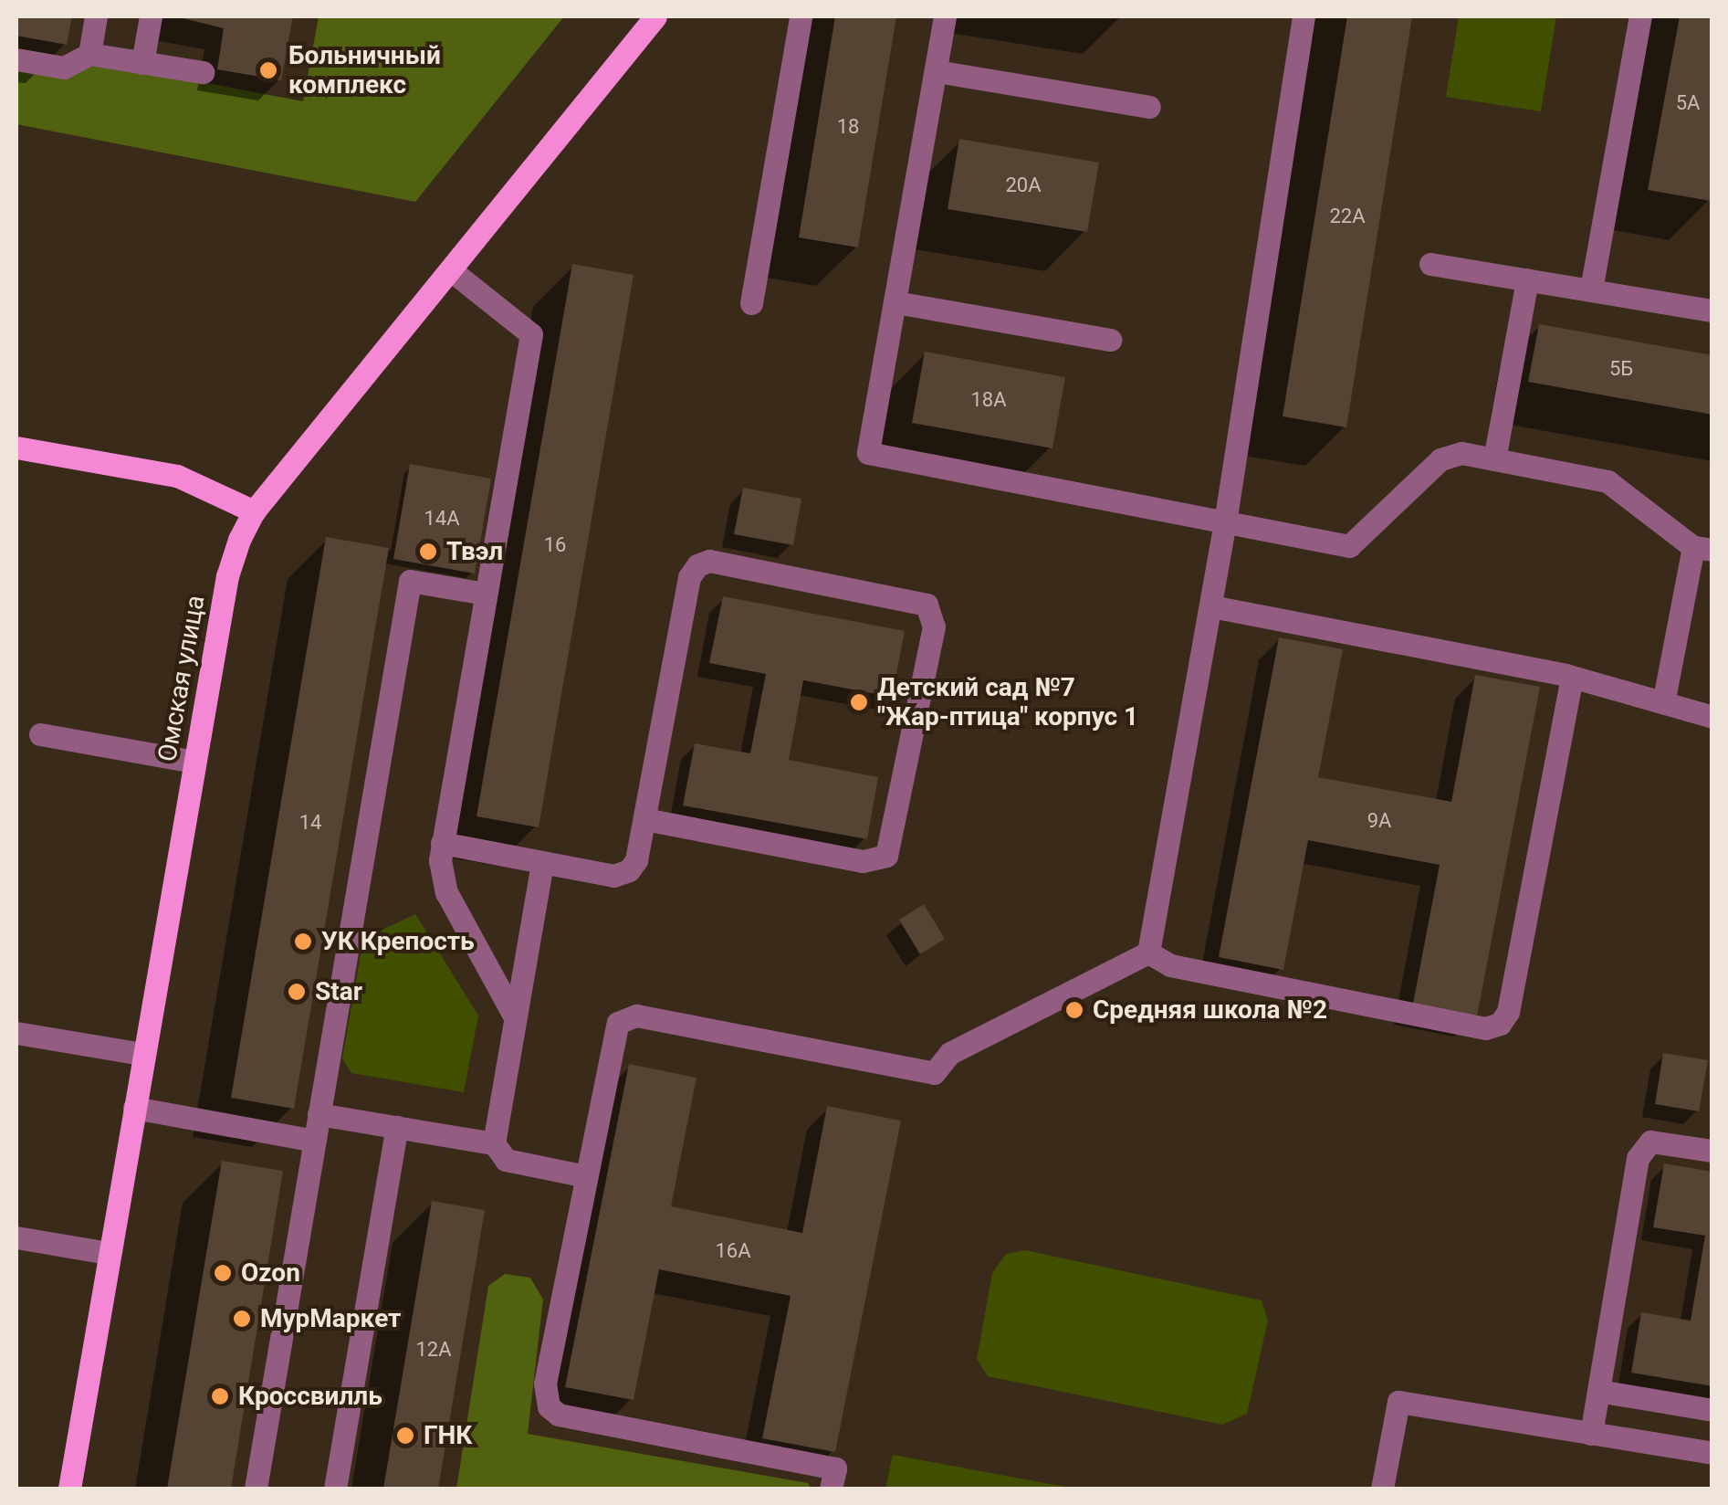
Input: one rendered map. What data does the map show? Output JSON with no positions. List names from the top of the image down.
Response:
{
  "streets": {
    "main road": ["Омская улица"]
  },
  "places": [
    "Больничный комплекс",
    "Твэл",
    "Детский сад №7 \"Жар-птица\" корпус 1",
    "УК Крепость",
    "Star",
    "Средняя школа №2",
    "Ozon",
    "МурМаркет",
    "Кроссвилль",
    "ГНК"
  ],
  "house_numbers": [
    "5А",
    "18",
    "20А",
    "22А",
    "5Б",
    "18А",
    "14А",
    "16",
    "9А",
    "14",
    "16А",
    "12А"
  ]
}
